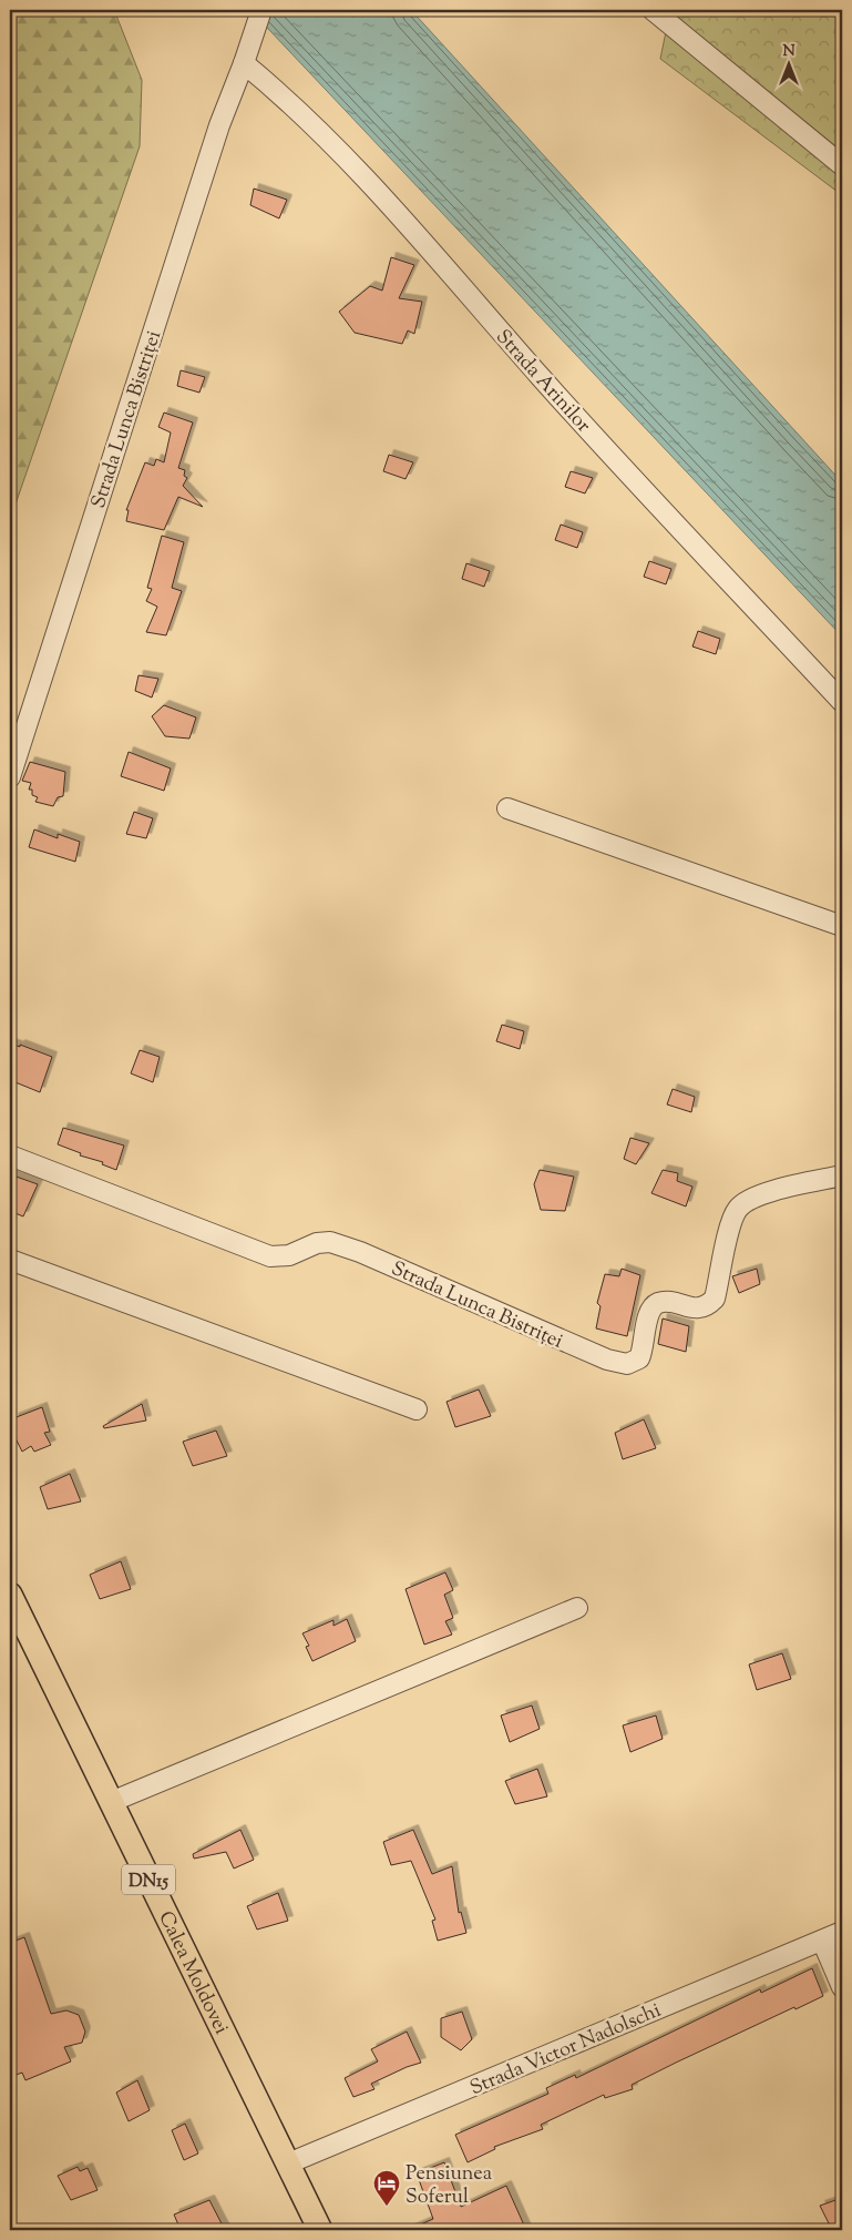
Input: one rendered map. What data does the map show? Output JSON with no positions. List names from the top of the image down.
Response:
{
  "streets": {
    "main road": ["DN15", "Calea Moldovei"],
    "street": ["Strada Arinilor", "Strada Lunca Bistriței", "Strada Victor Nadolschi"]
  },
  "crossings": [
    ["Strada Arinilor", "Strada Lunca Bistriței"],
    ["Calea Moldovei", "Strada Victor Nadolschi"]
  ],
  "places": {
    "hotel": ["Pensiunea Soferul"]
  },
  "north": "top"
}
